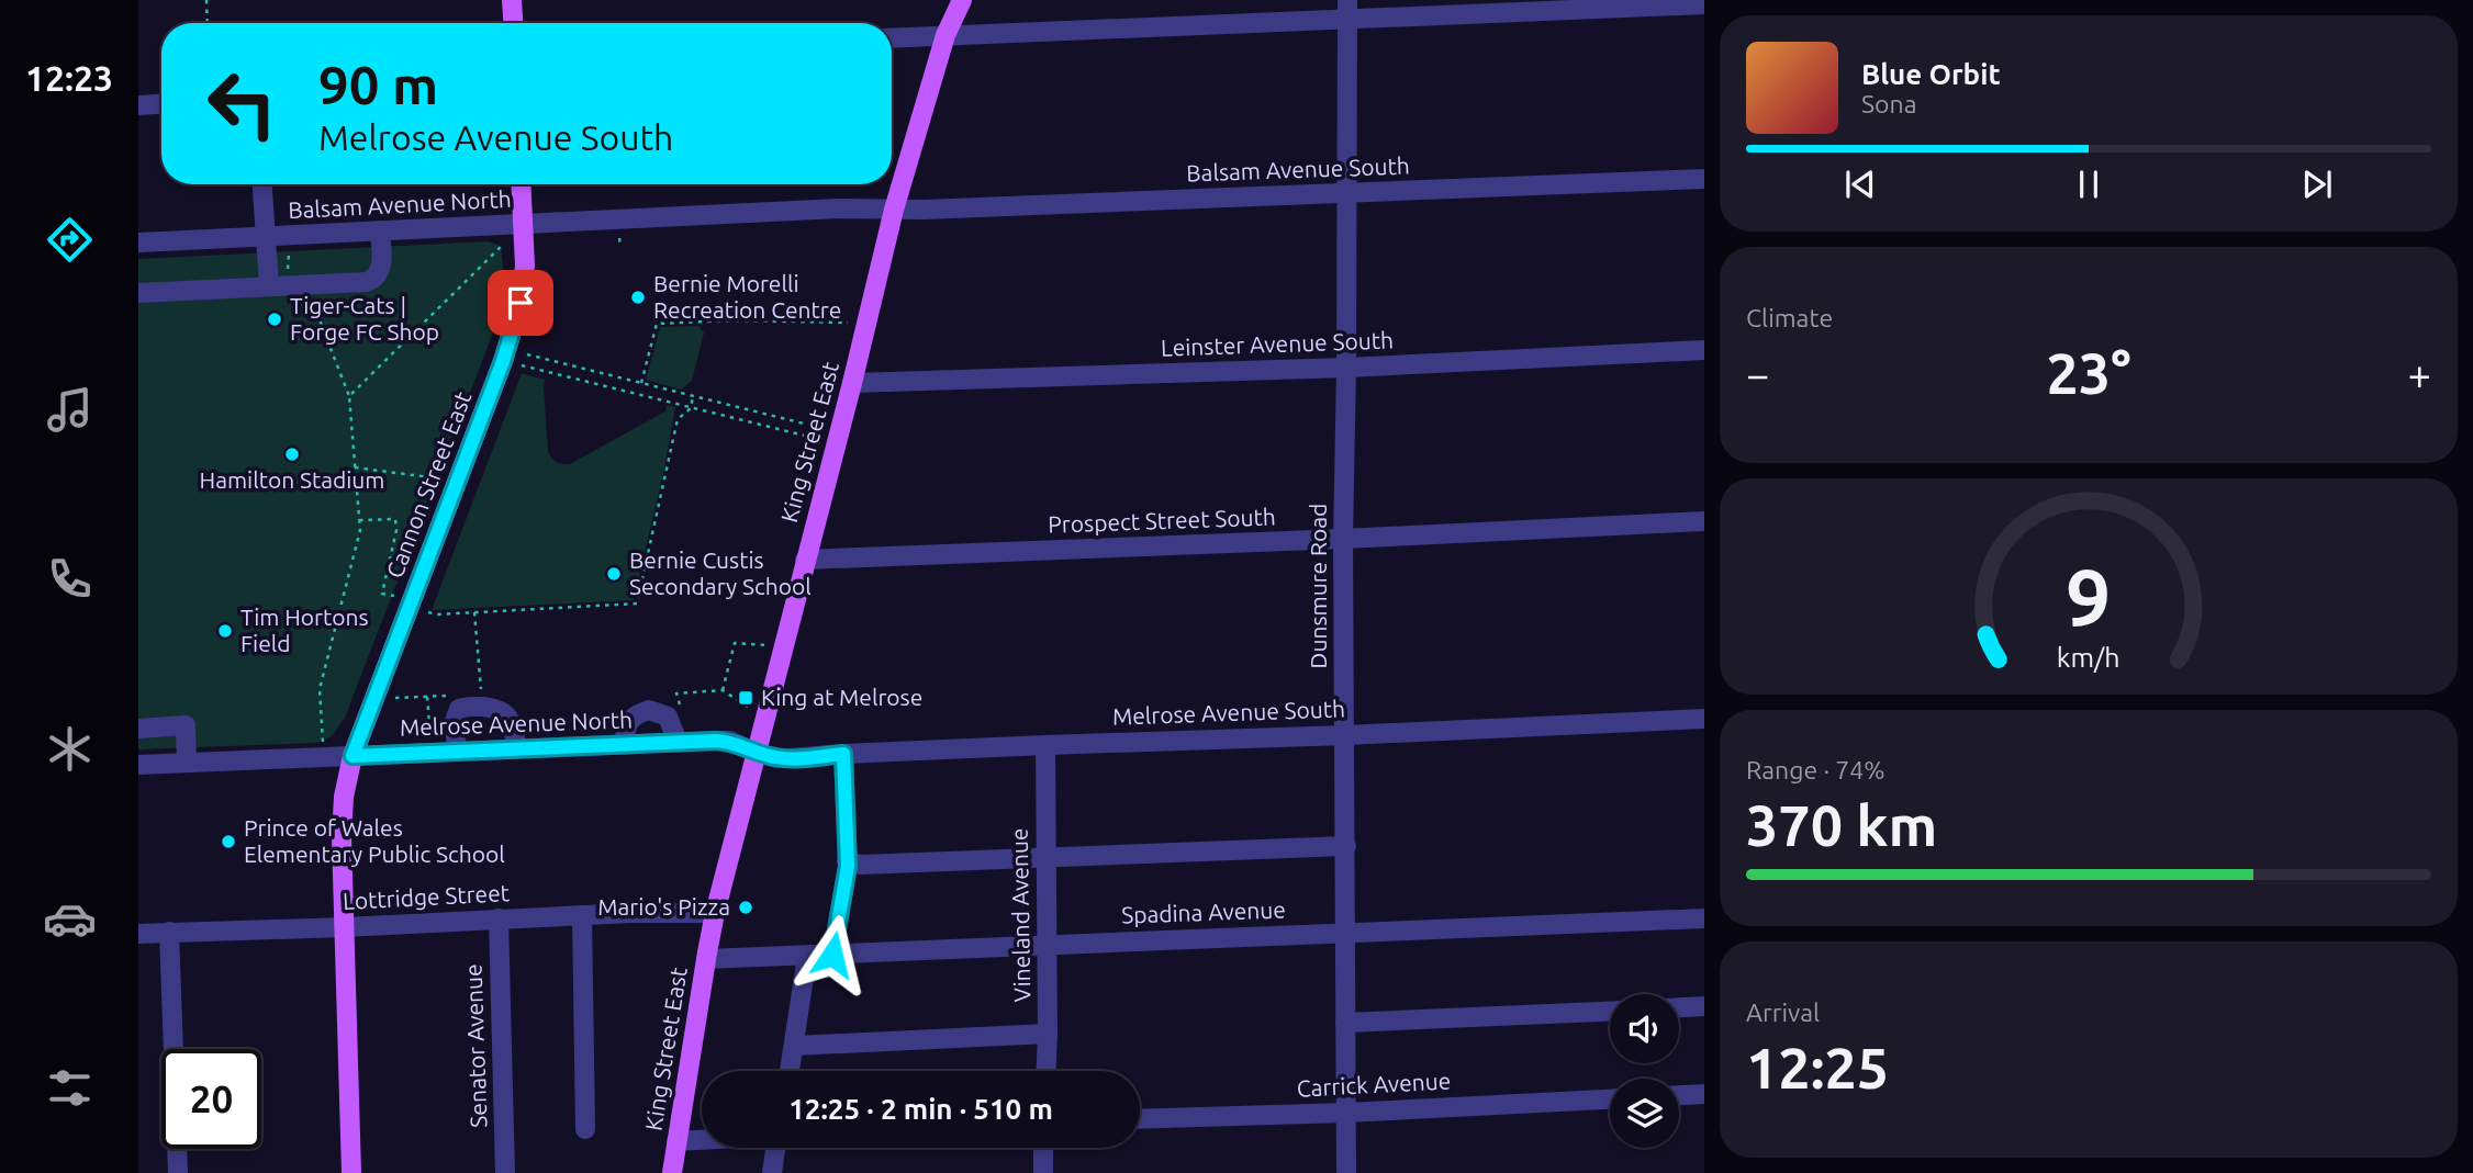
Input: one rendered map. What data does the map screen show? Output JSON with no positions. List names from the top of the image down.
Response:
{
  "streets": {
    "main road": ["King Street East", "Cannon Street East"],
    "street": [
      "Balsam Avenue South",
      "Balsam Avenue North",
      "Leinster Avenue South",
      "Prospect Street South",
      "Dunsmure Road",
      "Melrose Avenue South",
      "Melrose Avenue North",
      "Lottridge Street",
      "Spadina Avenue",
      "Vineland Avenue",
      "Senator Avenue",
      "Carrick Avenue"
    ]
  },
  "crossings": [
    ["Balsam Avenue South", "Balsam Avenue North"],
    ["Balsam Avenue South", "King Street East"],
    ["Balsam Avenue South", "Dunsmure Road"],
    ["Balsam Avenue North", "King Street East"],
    ["Balsam Avenue North", "Cannon Street East"],
    ["Leinster Avenue South", "King Street East"],
    ["Leinster Avenue South", "Dunsmure Road"],
    ["King Street East", "Prospect Street South"],
    ["King Street East", "Melrose Avenue South"],
    ["King Street East", "Melrose Avenue North"],
    ["King Street East", "Lottridge Street"],
    ["King Street East", "Spadina Avenue"],
    ["Cannon Street East", "Melrose Avenue North"],
    ["Cannon Street East", "Lottridge Street"],
    ["Prospect Street South", "Dunsmure Road"],
    ["Dunsmure Road", "Melrose Avenue South"],
    ["Dunsmure Road", "Spadina Avenue"],
    ["Dunsmure Road", "Carrick Avenue"],
    ["Melrose Avenue South", "Melrose Avenue North"],
    ["Melrose Avenue South", "Vineland Avenue"],
    ["Lottridge Street", "Senator Avenue"],
    ["Spadina Avenue", "Vineland Avenue"]
  ],
  "places": {
    "other": [
      "Bernie Morelli Recreation Centre",
      "Tiger-Cats | Forge FC Shop",
      "Hamilton Stadium",
      "Bernie Custis Secondary School",
      "Tim Hortons Field",
      "Prince of Wales Elementary Public School",
      "Mario's Pizza"
    ],
    "transit": ["King at Melrose"]
  },
  "page": {
    "tabs": "12:23",
    "turn": ["90 m", "Melrose Avenue South"],
    "song": ["Blue Orbit", "Sona"],
    "tile": [
      "Climate",
      ["Range · 74%", "370 km"],
      ["Arrival", "12:25"]
    ],
    "heat": ["−", "23°", "+"],
    "limit": "20",
    "trip": "12:25 · 2 min · 510 m",
    "gauge": ["9", "km/h"]
  }
}
